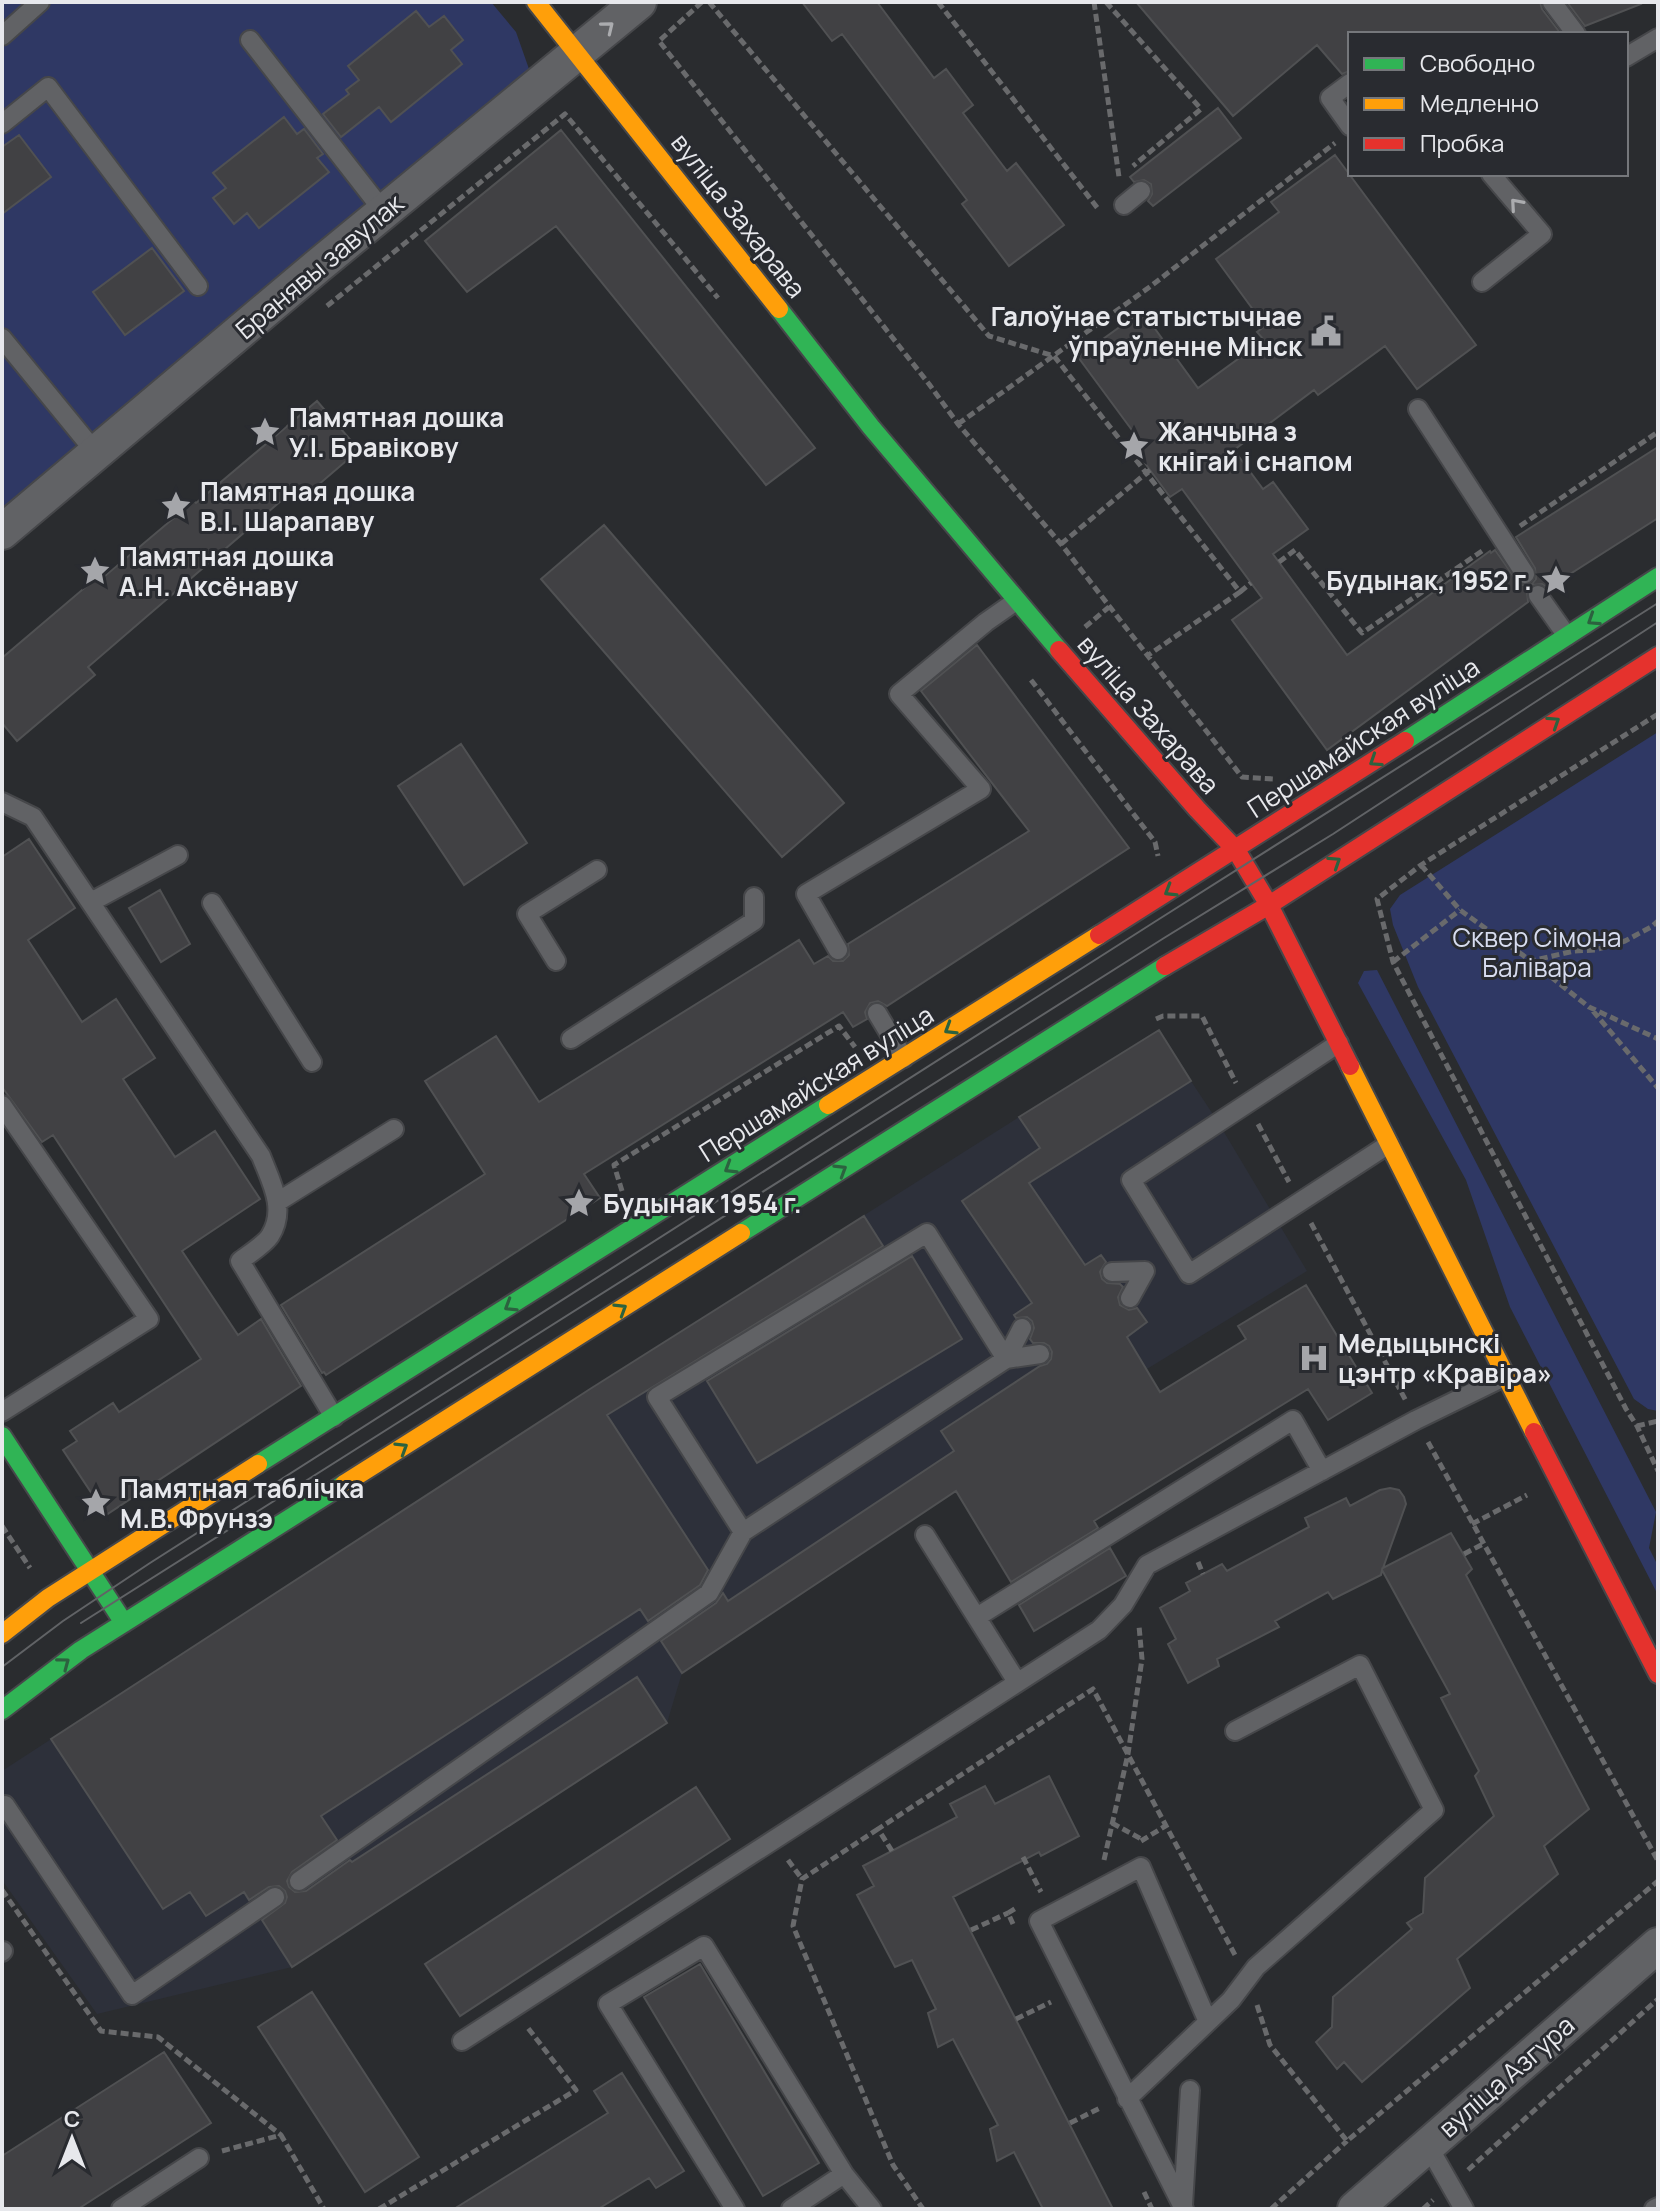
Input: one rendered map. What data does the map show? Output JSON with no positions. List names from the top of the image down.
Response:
{
  "streets": {
    "main road": ["вуліца Захарава", "Першамайская вуліца"],
    "street": ["Бранявы завулак", "вуліца Азгура"]
  },
  "crossings": [
    ["вуліца Захарава", "Бранявы завулак"],
    ["вуліца Захарава", "Першамайская вуліца"]
  ],
  "parks": ["Сквер Сімона Балівара"],
  "places": {
    "public building": ["Галоўнае статыстычнае ўпраўленне Мінск"],
    "place": [
      "Памятная дошка У.І. Бравікову",
      "Жанчына з кнігай і снапом",
      "Памятная дошка В.І. Шарапаву",
      "Памятная дошка А.Н. Аксёнаву",
      "Будынак, 1952 г.",
      "Будынак 1954 г.",
      "Памятная таблічка М.В. Фрунзэ"
    ],
    "hospital": ["Медыцынскі цэнтр «Кравіра»"]
  },
  "legend": ["Свободно", "Медленно", "Пробка"],
  "north": "top"
}
